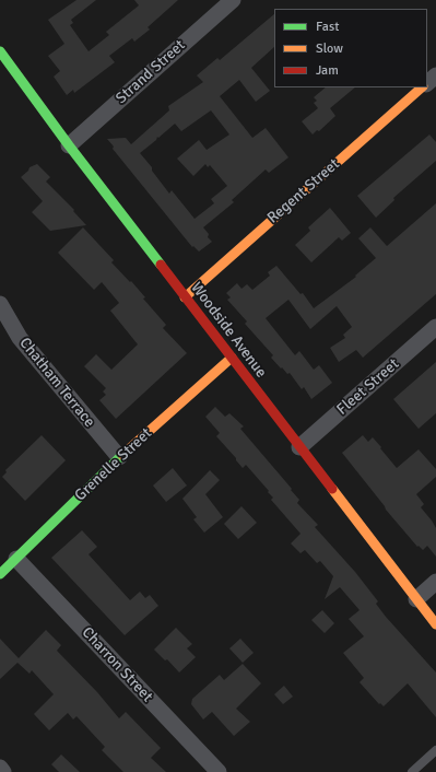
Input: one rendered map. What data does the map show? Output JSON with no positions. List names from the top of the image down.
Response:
{
  "streets": {
    "street": [
      "Strand Street",
      "Regent Street",
      "Woodside Avenue",
      "Chatham Terrace",
      "Fleet Street",
      "Grenelle Street",
      "Charron Street"
    ]
  },
  "crossings": [
    ["Strand Street", "Woodside Avenue"],
    ["Regent Street", "Woodside Avenue"],
    ["Woodside Avenue", "Fleet Street"],
    ["Woodside Avenue", "Grenelle Street"],
    ["Chatham Terrace", "Grenelle Street"],
    ["Grenelle Street", "Charron Street"]
  ],
  "legend": ["Fast", "Slow", "Jam"]
}
